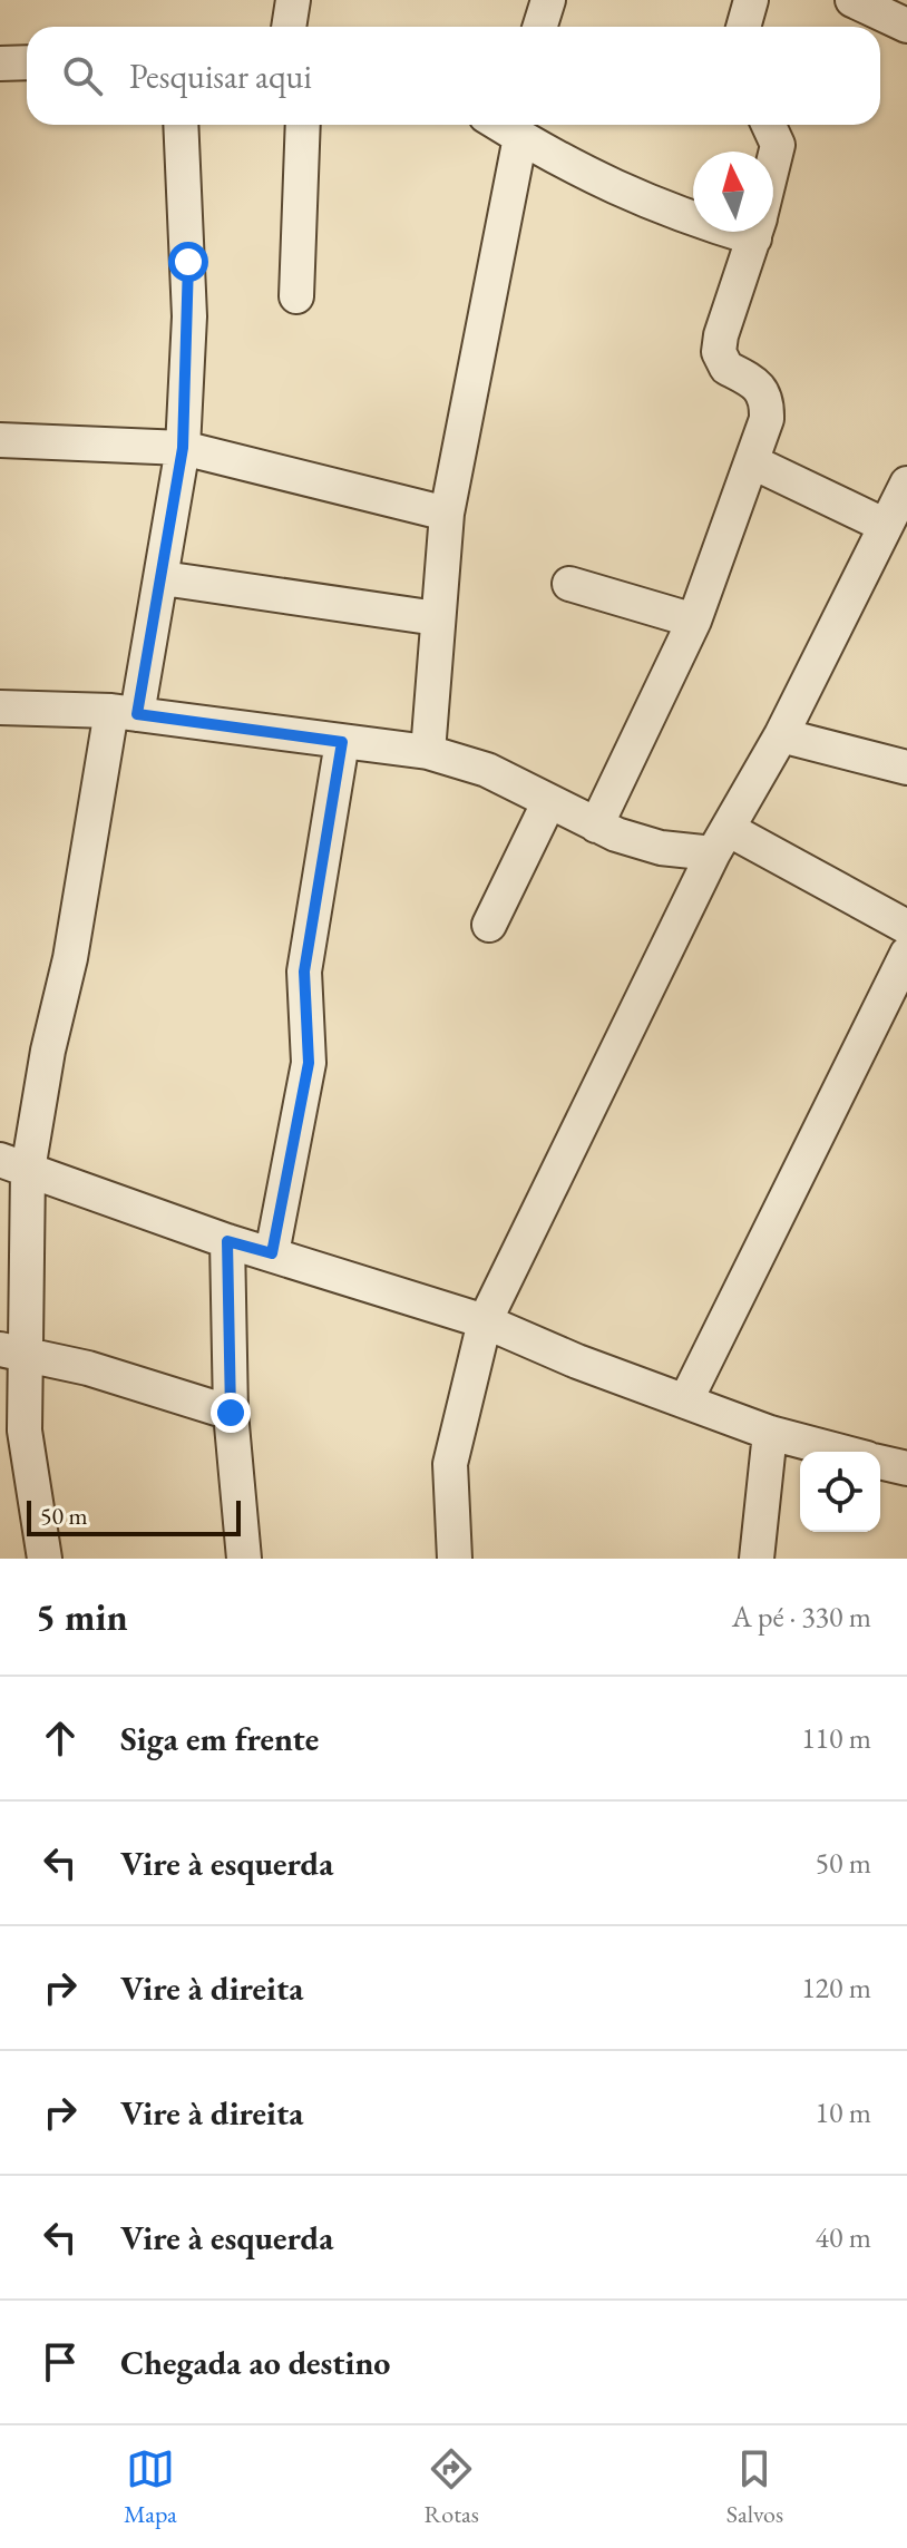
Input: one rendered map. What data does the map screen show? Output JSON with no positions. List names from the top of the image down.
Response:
{
  "scale_bar": "50 m",
  "north": "top",
  "page": {
    "search": "Pesquisar aqui",
    "scale": "50 m",
    "heading": ["5 min", "A pé · 330 m"],
    "list": [
      ["Siga em frente", "110 m"],
      ["Vire à esquerda", "50 m"],
      ["Vire à direita", "120 m"],
      ["Vire à direita", "10 m"],
      ["Vire à esquerda", "40 m"],
      "Chegada ao destino"
    ],
    "nav": ["Mapa", "Rotas", "Salvos"]
  }
}
